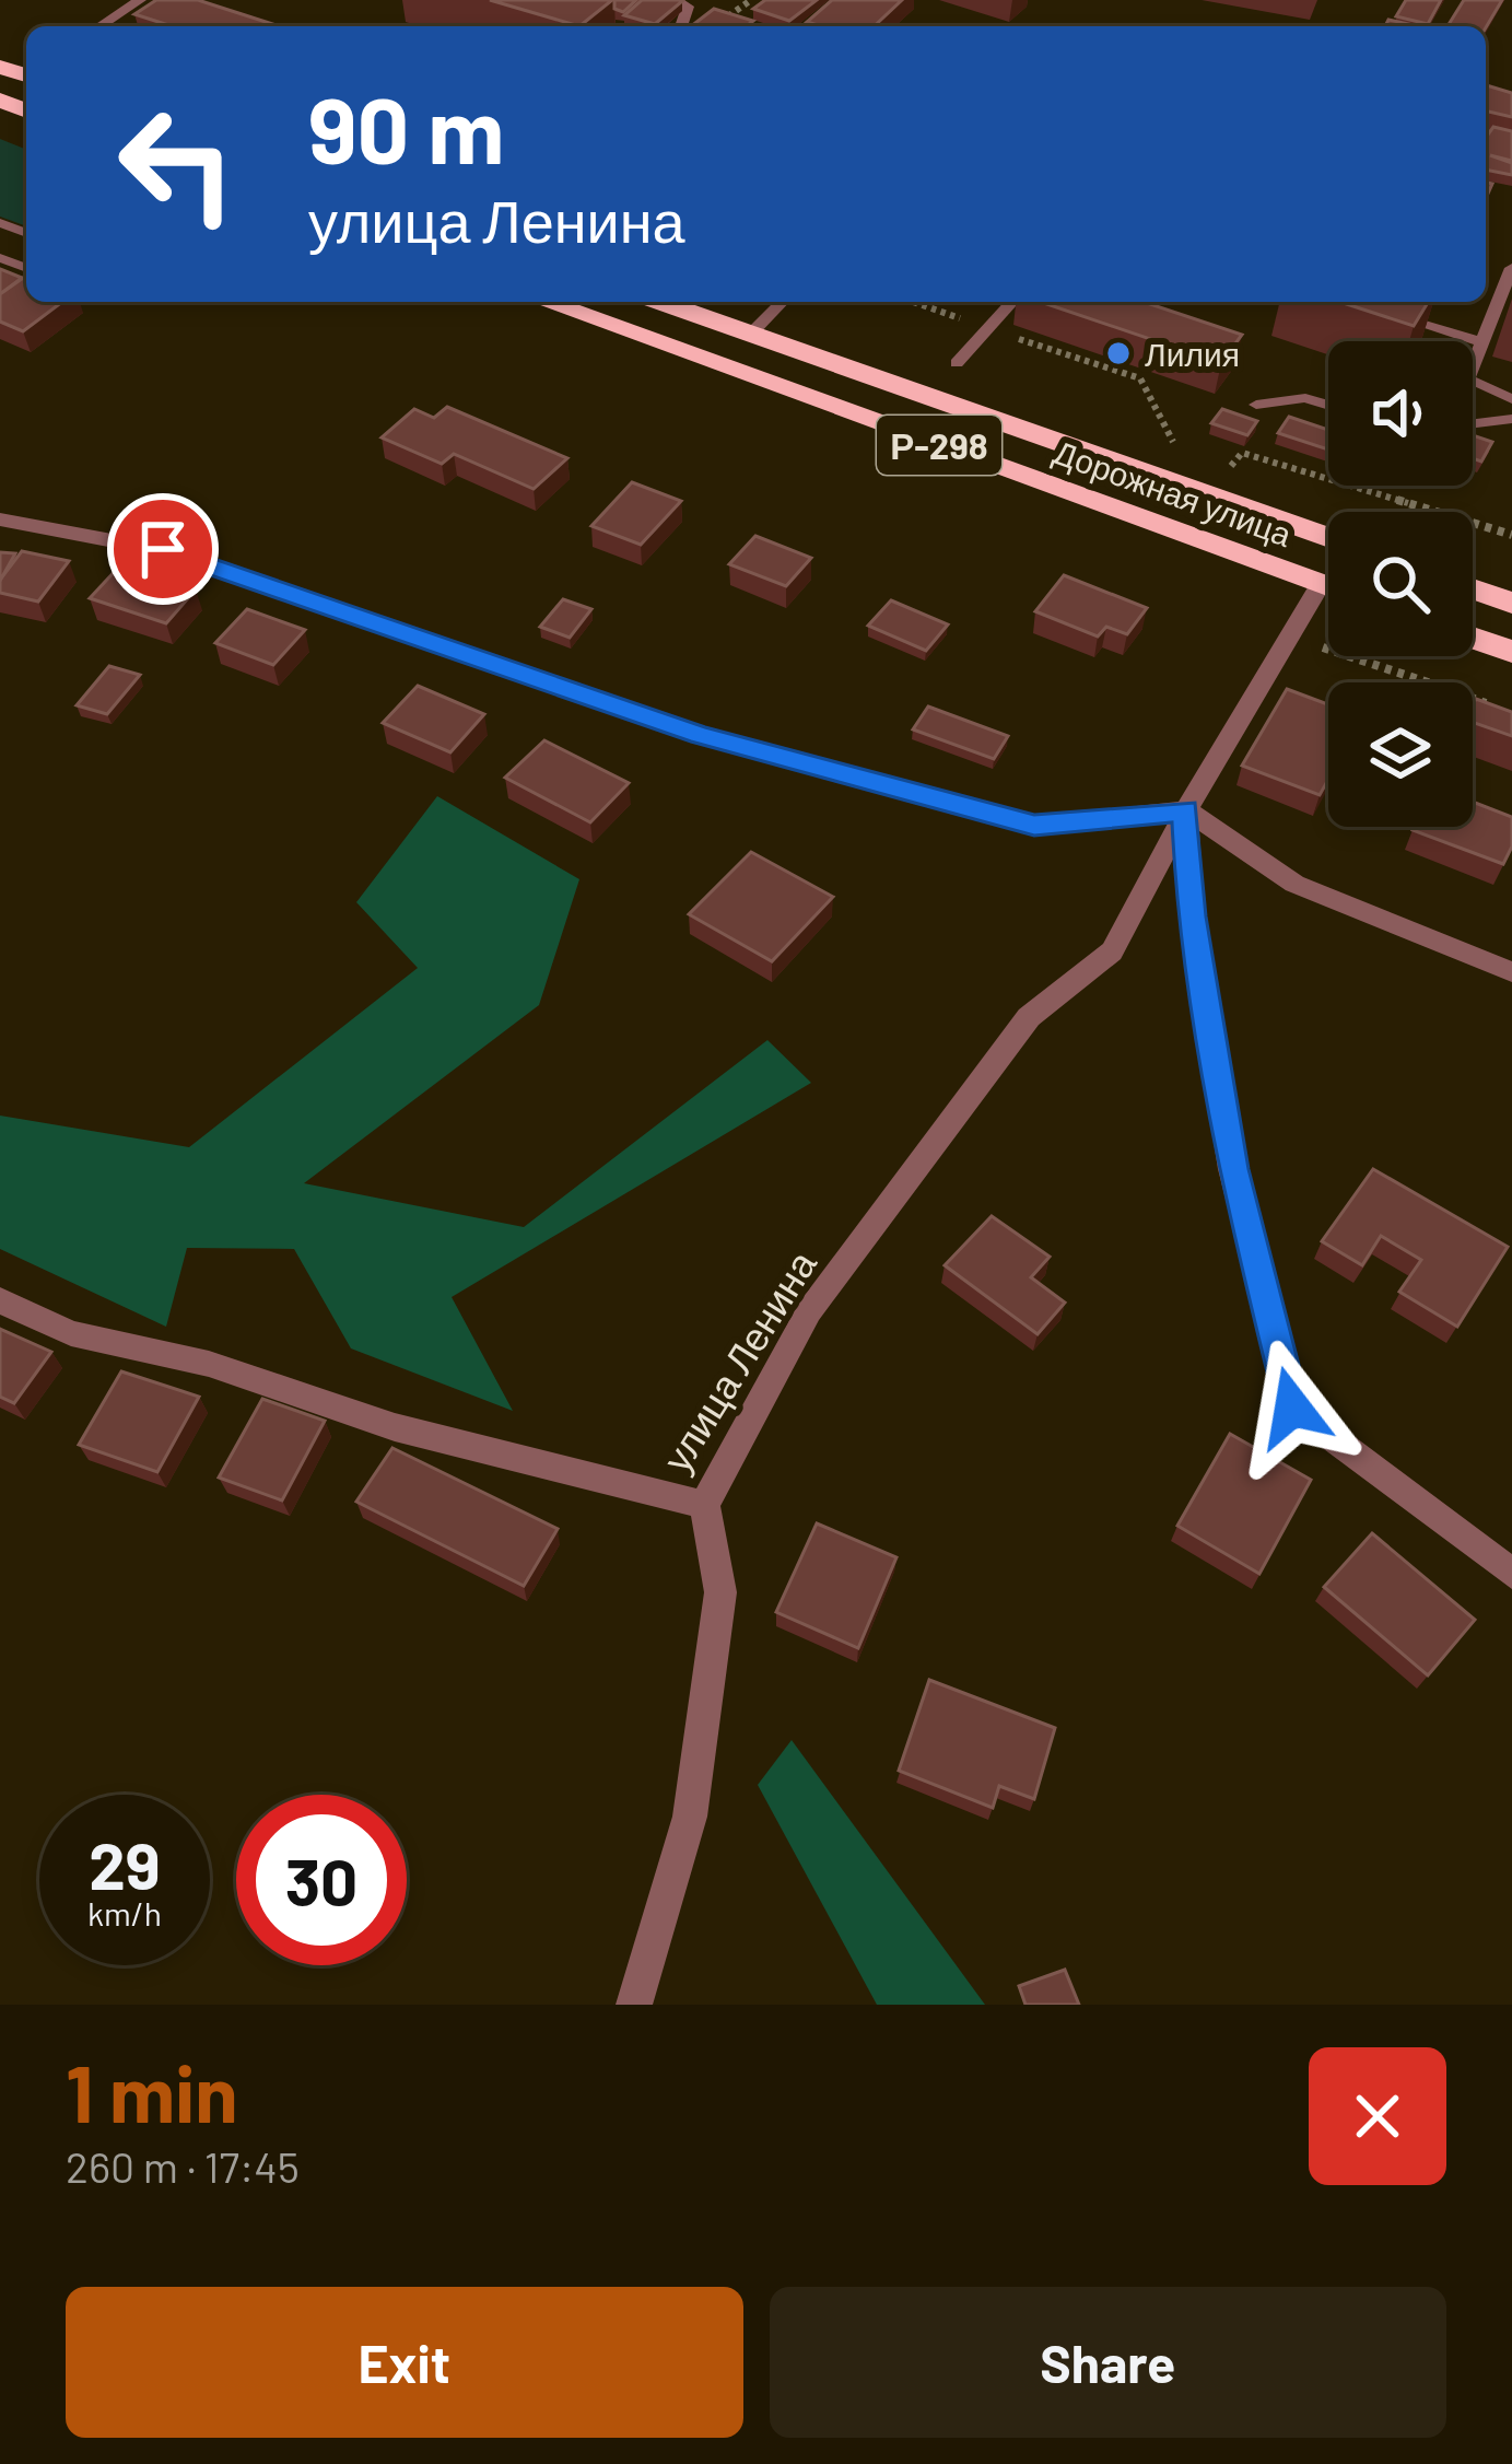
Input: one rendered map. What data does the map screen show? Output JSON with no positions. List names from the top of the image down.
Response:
{
  "streets": {
    "highway": ["Р-298", "Дорожная улица"],
    "street": ["улица Ленина"]
  },
  "crossings": [
    ["Дорожная улица", "улица Ленина"]
  ],
  "places": ["Лилия"],
  "page": {
    "turn": ["90 m", "улица Ленина"],
    "speed": "29 km/h",
    "limit": "30",
    "heading": ["1 min", "260 m · 17:45"],
    "buttons": ["Exit", "Share"]
  }
}
